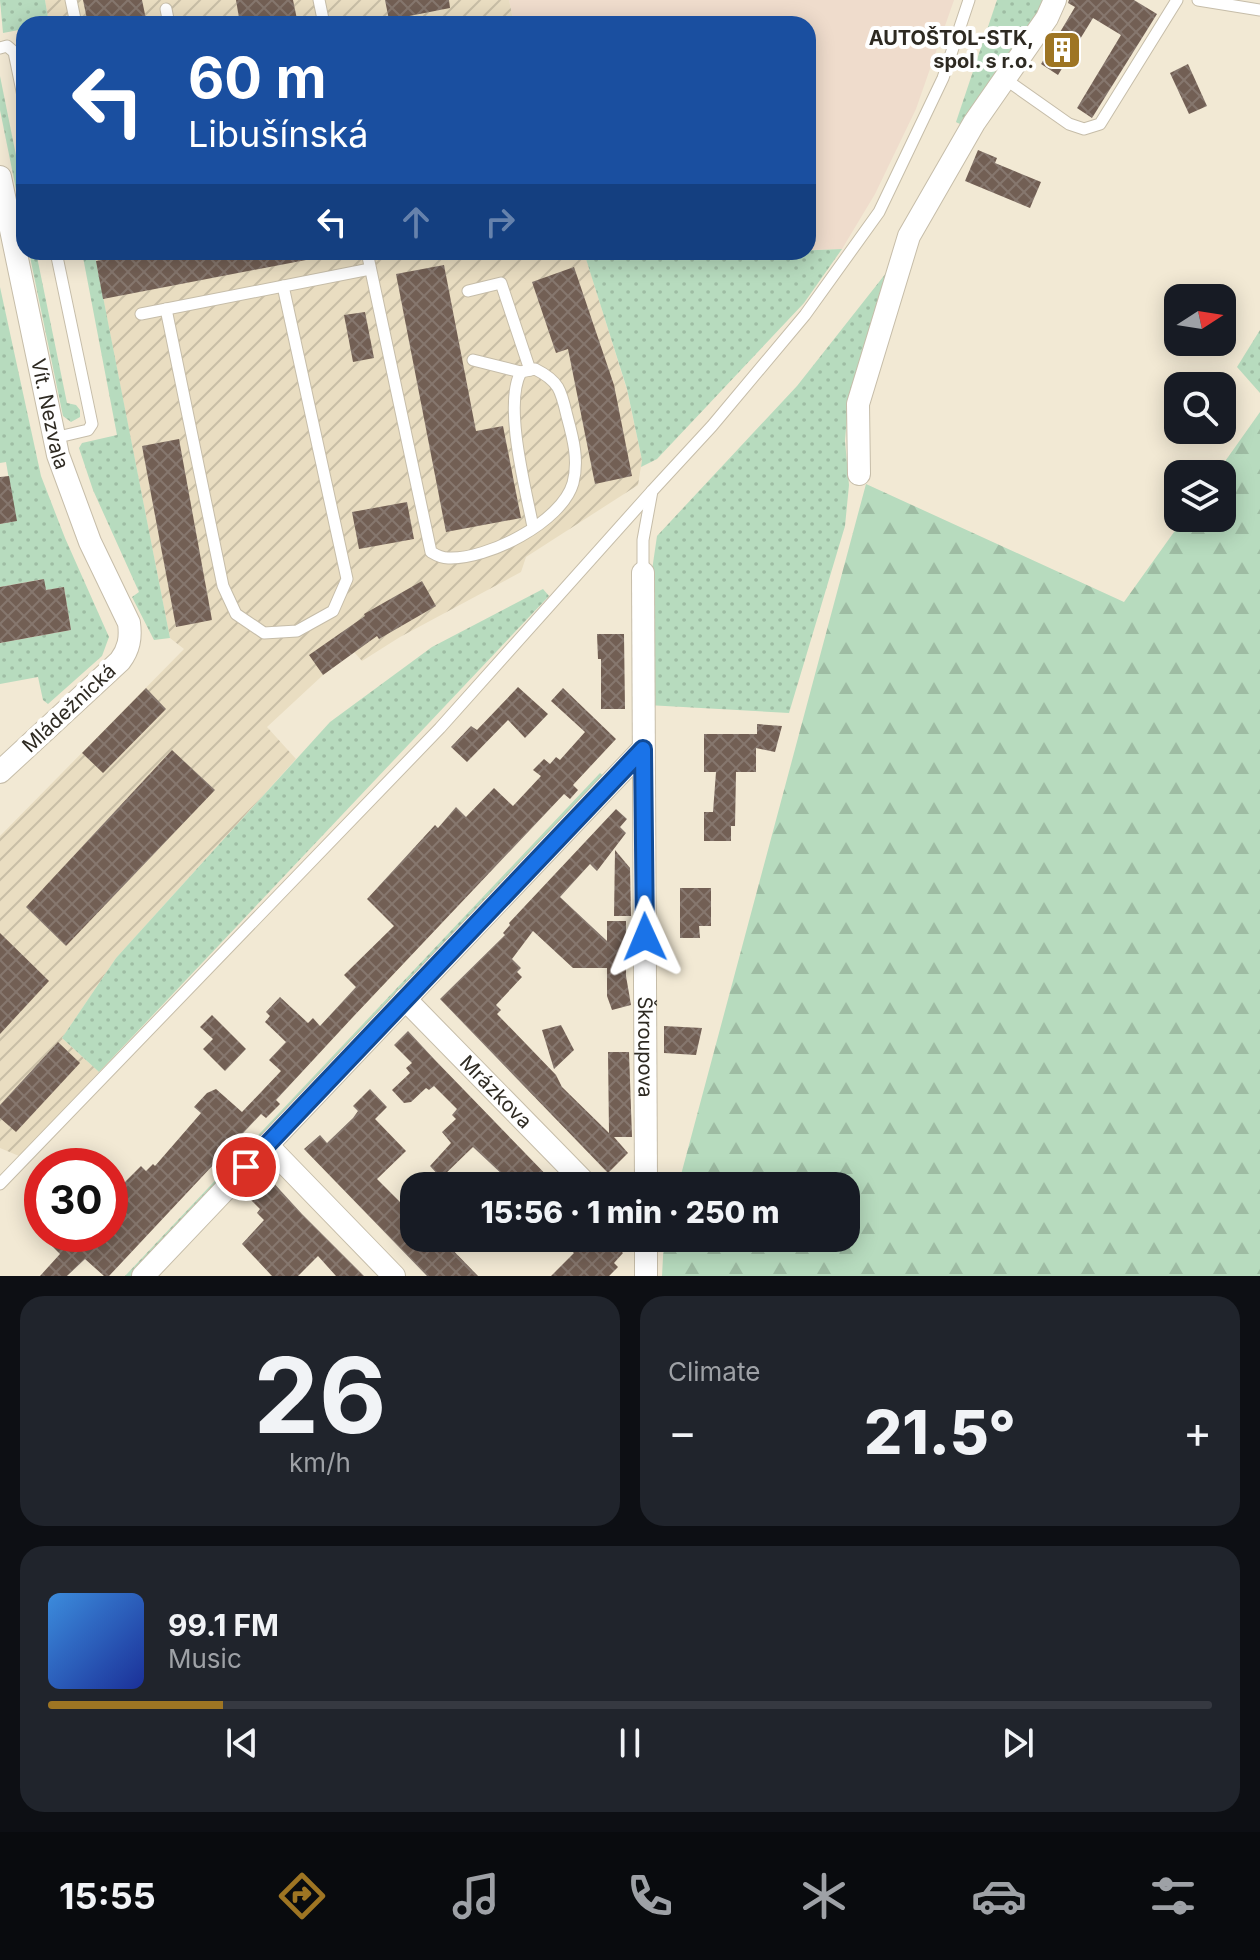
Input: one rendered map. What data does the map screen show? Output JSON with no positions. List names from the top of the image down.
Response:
{
  "streets": {
    "street": [
      "Vít. Nezvala",
      "Mládežnická",
      "Škroupova",
      "Mrázkova"
    ]
  },
  "crossings": [
    ["Vít. Nezvala", "Mládežnická"]
  ],
  "places": {
    "building": ["AUTOŠTOL-STK, spol. s r.o."]
  },
  "north": "right",
  "page": {
    "turn": ["60 m", "Libušínská"],
    "limit": "30",
    "trip": "15:56 · 1 min · 250 m",
    "tile": [
      ["26", "km/h"],
      "Climate"
    ],
    "heat": ["−", "21.5°", "+"],
    "song": ["99.1 FM", "Music"],
    "tabs": "15:55"
  }
}
